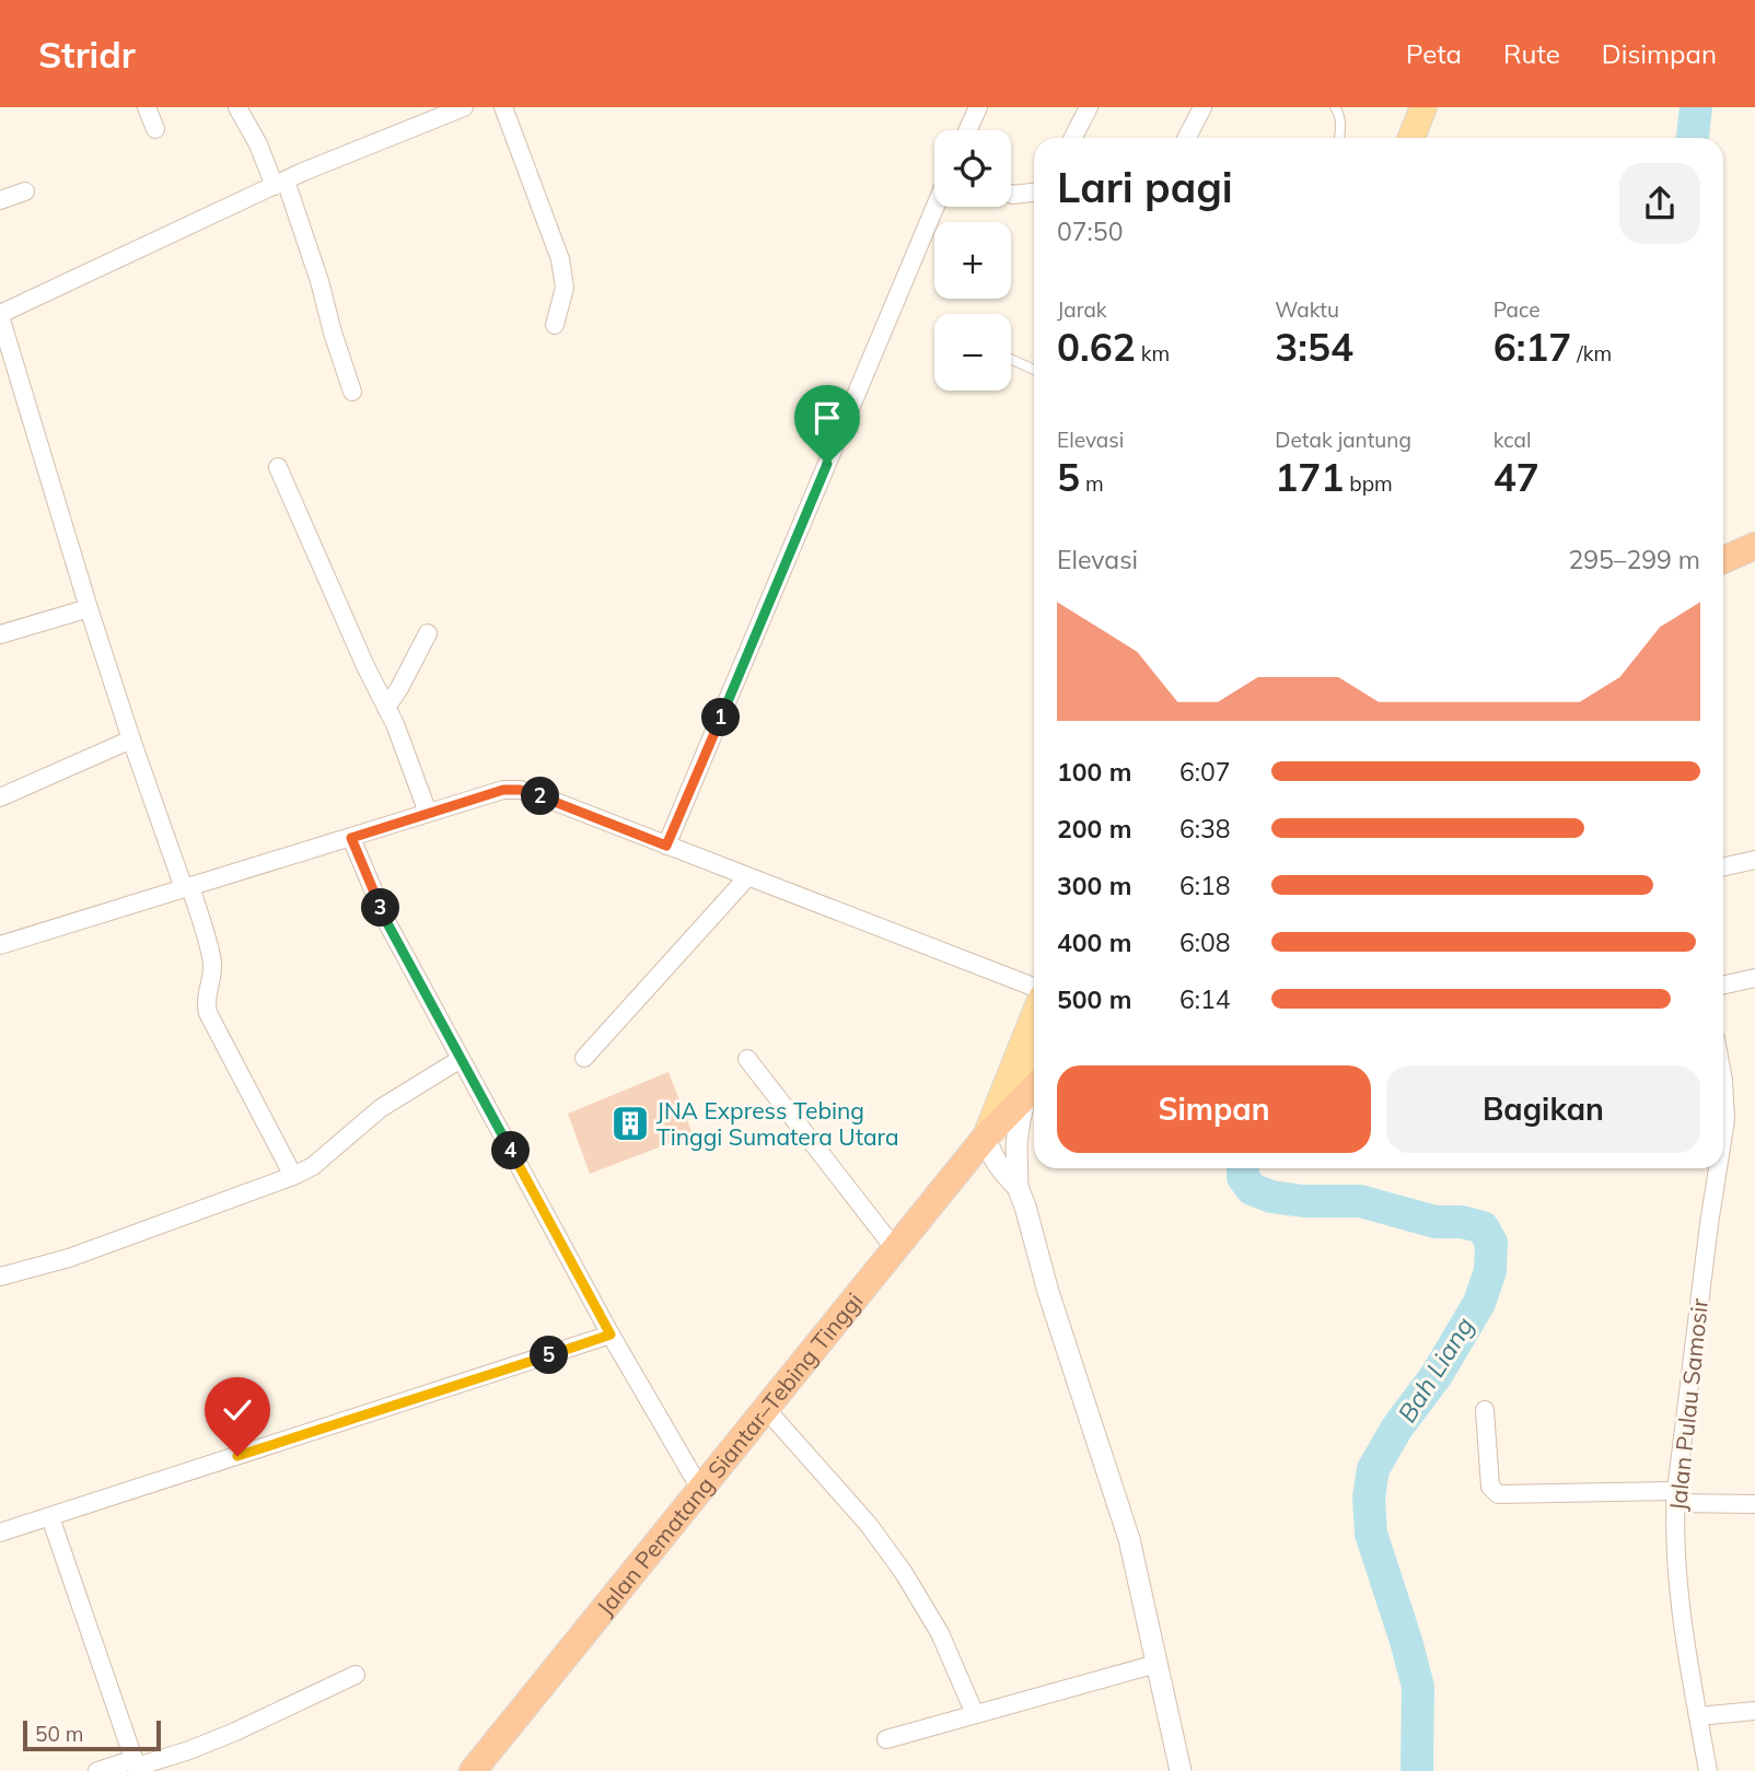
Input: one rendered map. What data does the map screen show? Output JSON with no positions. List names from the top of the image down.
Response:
{
  "streets": {
    "highway": ["Jalan Pematang Siantar–Tebing Tinggi"],
    "street": ["Jalan Pulau Samosir"]
  },
  "water": ["Bah Liang"],
  "places": {
    "building": ["JNA Express Tebing Tinggi Sumatera Utara"]
  },
  "scale_bar": "50 m",
  "page": {
    "header": "Stridr",
    "nav": ["Peta", "Rute", "Disimpan"],
    "map_buttons": ["+", "−"],
    "heading": ["Lari pagi", "07:50"],
    "stats": [
      ["Jarak", "0.62 km"],
      ["Waktu", "3:54"],
      ["Pace", "6:17 /km"],
      ["Elevasi", "5 m"],
      ["Detak jantung", "171 bpm"],
      ["kcal", "47"]
    ],
    "chart": ["Elevasi", "295–299 m"],
    "pins": [
      "1",
      "2",
      "3",
      "4",
      "5"
    ],
    "list": [
      {
        "name": "100 m",
        "note": "6:07"
      },
      {
        "name": "200 m",
        "note": "6:38"
      },
      {
        "name": "300 m",
        "note": "6:18"
      },
      {
        "name": "400 m",
        "note": "6:08"
      },
      {
        "name": "500 m",
        "note": "6:14"
      }
    ],
    "buttons": ["Simpan", "Bagikan"],
    "scale": "50 m"
  }
}
